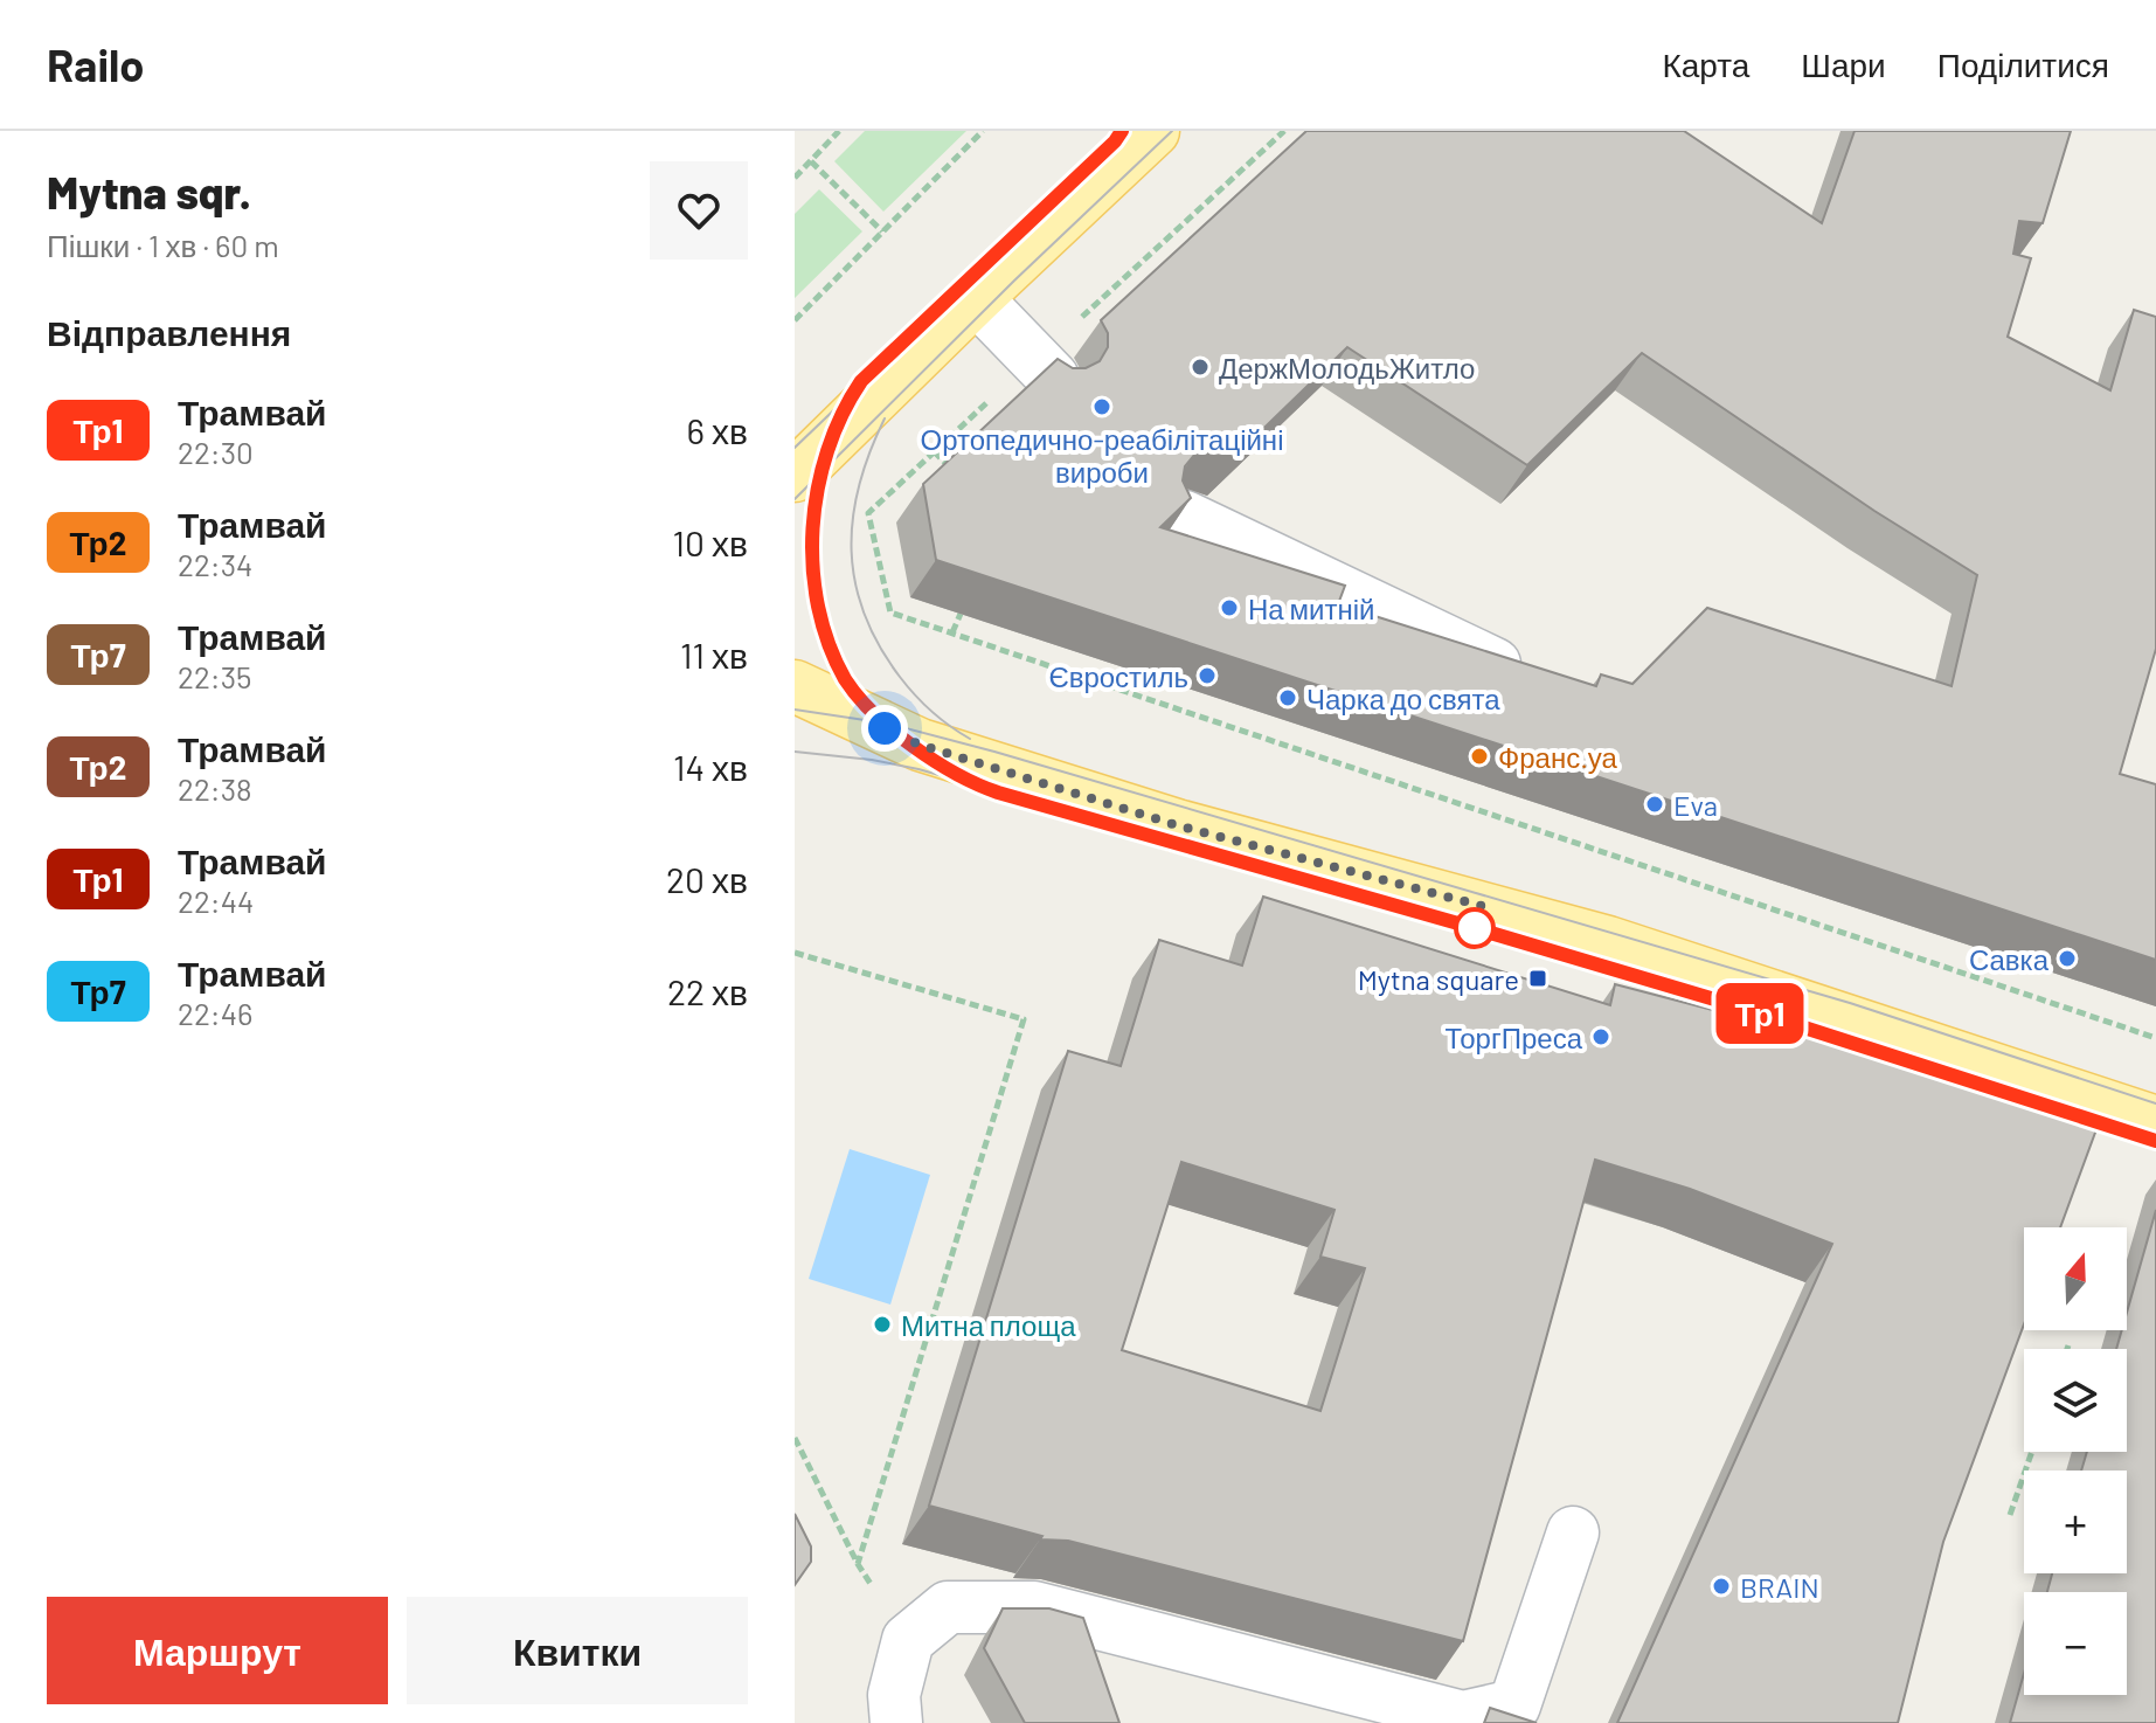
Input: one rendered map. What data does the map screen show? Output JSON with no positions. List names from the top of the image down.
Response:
{
  "places": {
    "other": [
      "ДержМолодьЖитло",
      "Ортопедично-реабілітаційні вироби",
      "На митній",
      "Євростиль",
      "Чарка до свята",
      "Франс.уа",
      "Eva",
      "Савка",
      "ТоргПреса",
      "Митна площа",
      "BRAIN"
    ],
    "transit": ["Mytna square"]
  },
  "lines": ["tram line Тр1"],
  "north": "top",
  "page": {
    "header": "Railo",
    "nav": ["Карта", "Шари", "Поділитися"],
    "heading": [
      ["Mytna sqr.", "Пішки · 1 хв · 60 m"],
      "Відправлення"
    ],
    "on_map": "Тр1",
    "list": [
      {
        "mark": "Тр1",
        "name": "Трамвай",
        "note": "22:30",
        "value": "6 хв"
      },
      {
        "mark": "Тр2",
        "name": "Трамвай",
        "note": "22:34",
        "value": "10 хв"
      },
      {
        "mark": "Тр7",
        "name": "Трамвай",
        "note": "22:35",
        "value": "11 хв"
      },
      {
        "mark": "Тр2",
        "name": "Трамвай",
        "note": "22:38",
        "value": "14 хв"
      },
      {
        "mark": "Тр1",
        "name": "Трамвай",
        "note": "22:44",
        "value": "20 хв"
      },
      {
        "mark": "Тр7",
        "name": "Трамвай",
        "note": "22:46",
        "value": "22 хв"
      }
    ],
    "map_buttons": ["+", "−"],
    "buttons": ["Маршрут", "Квитки"]
  }
}
